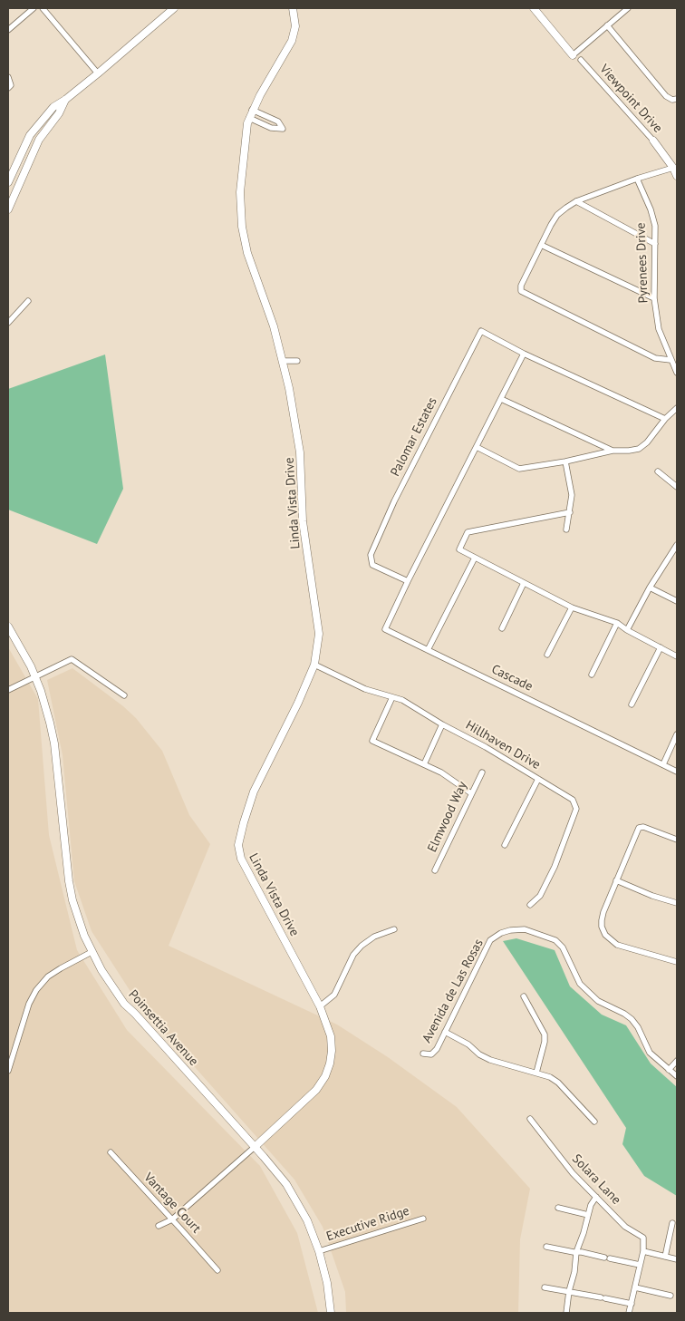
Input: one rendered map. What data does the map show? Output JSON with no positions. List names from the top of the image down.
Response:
{
  "streets": {
    "street": [
      "Viewpoint Drive",
      "Pyrenees Drive",
      "Palomar Estates",
      "Linda Vista Drive",
      "Cascade",
      "Hillhaven Drive",
      "Elmwood Way",
      "Avenida de Las Rosas",
      "Poinsettia Avenue",
      "Solara Lane",
      "Vantage Court",
      "Executive Ridge"
    ]
  },
  "crossings": [
    ["Palomar Estates", "Cascade"],
    ["Linda Vista Drive", "Hillhaven Drive"],
    ["Linda Vista Drive", "Poinsettia Avenue"],
    ["Poinsettia Avenue", "Executive Ridge"]
  ]
}
